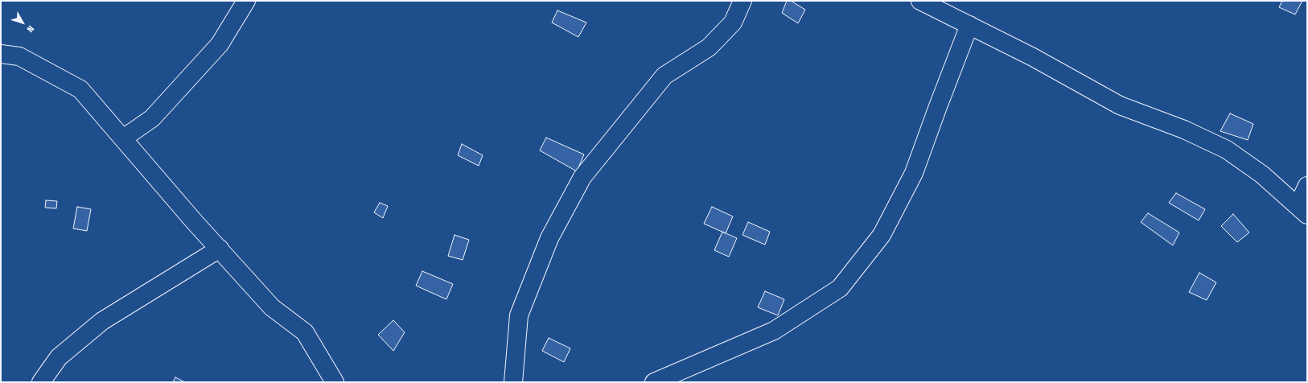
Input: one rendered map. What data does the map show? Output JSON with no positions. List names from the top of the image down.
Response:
{
  "north": "bottom right"
}
